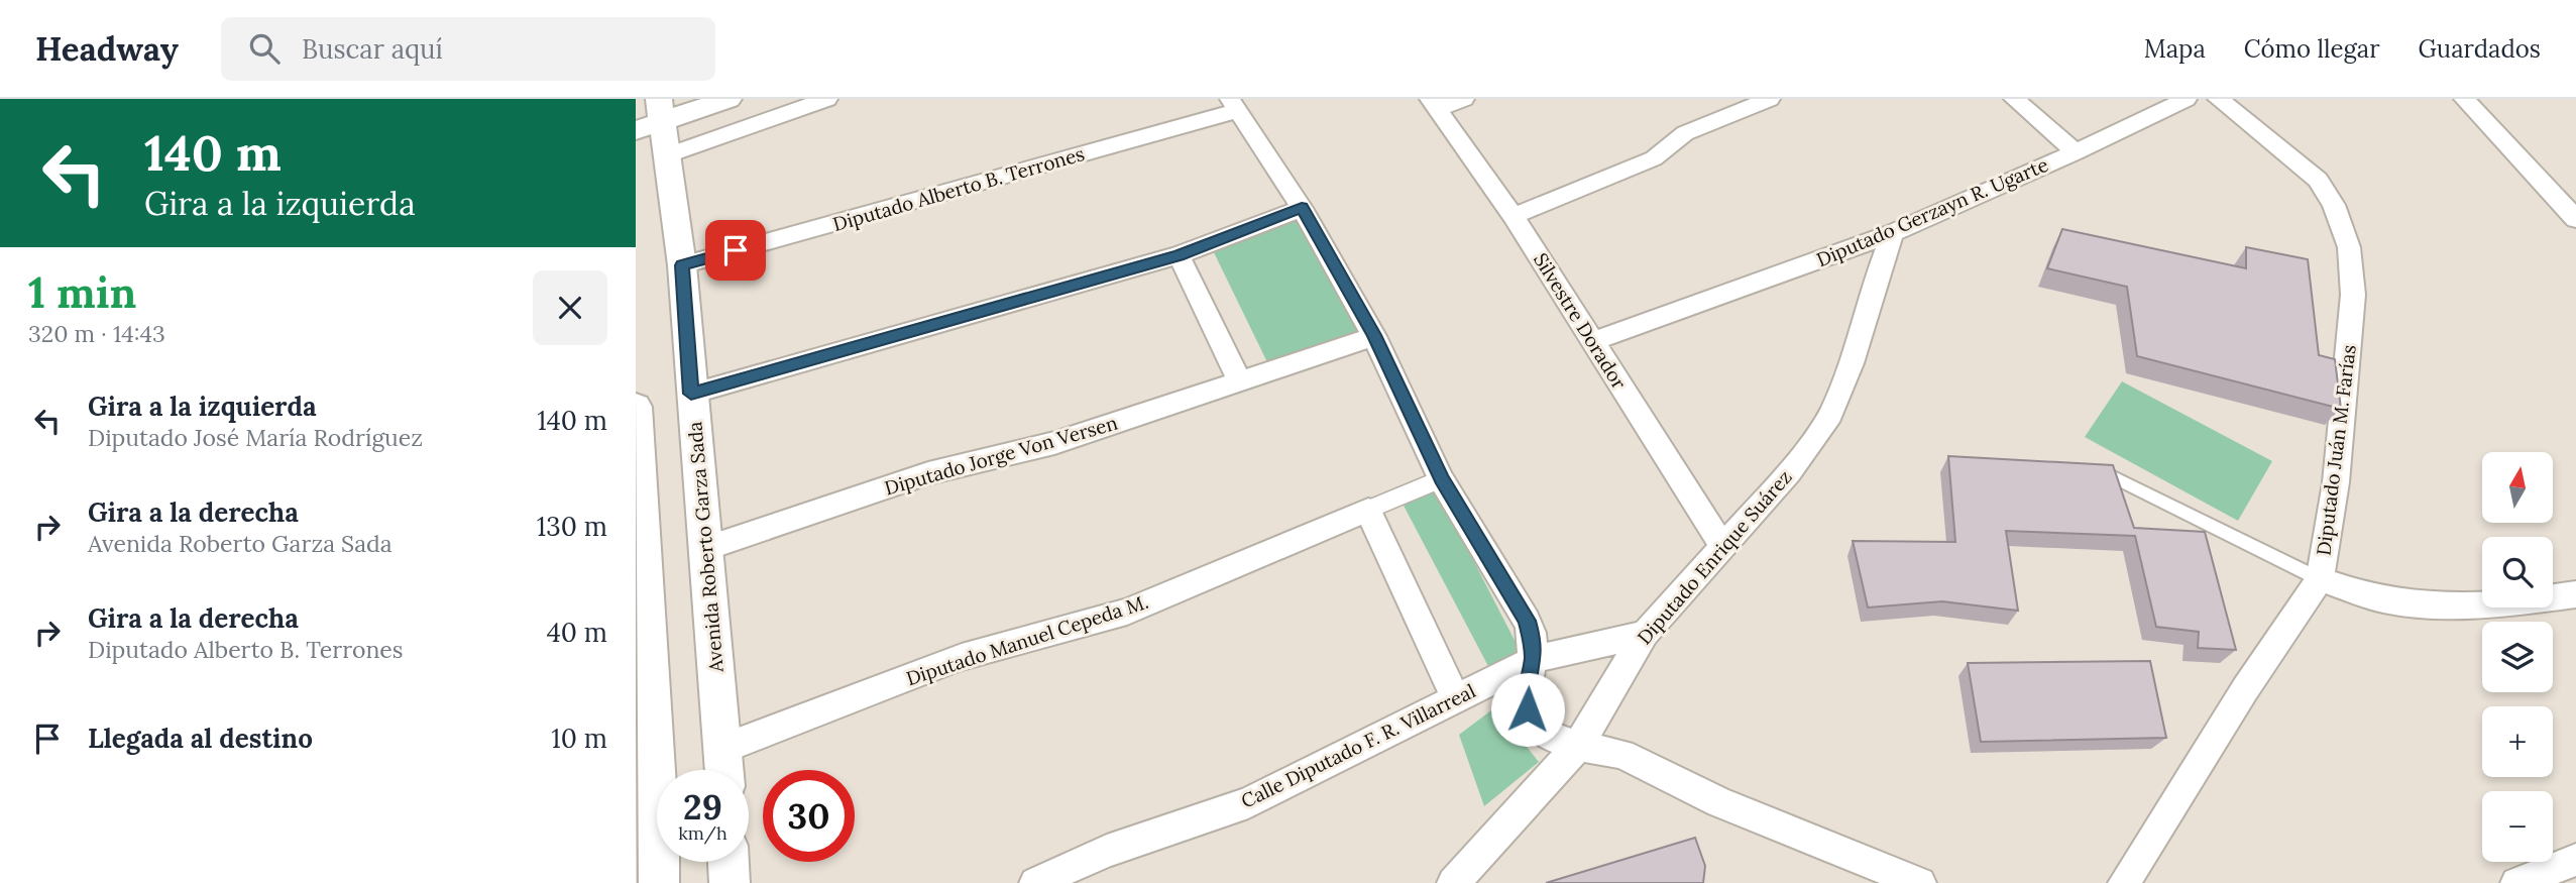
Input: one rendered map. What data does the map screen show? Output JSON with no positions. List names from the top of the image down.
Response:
{
  "streets": {
    "street": [
      "Diputado Alberto B. Terrones",
      "Diputado Gerzayn R. Ugarte",
      "Silvestre Dorador",
      "Diputado Juán M. Farías",
      "Diputado Jorge Von Versen",
      "Avenida Roberto Garza Sada",
      "Diputado Enrique Suárez",
      "Diputado Manuel Cepeda M.",
      "Calle Diputado F. R. Villarreal"
    ]
  },
  "crossings": [
    ["Diputado Alberto B. Terrones", "Avenida Roberto Garza Sada"],
    ["Diputado Gerzayn R. Ugarte", "Silvestre Dorador"],
    ["Diputado Gerzayn R. Ugarte", "Diputado Enrique Suárez"],
    ["Silvestre Dorador", "Diputado Enrique Suárez"],
    ["Diputado Jorge Von Versen", "Avenida Roberto Garza Sada"],
    ["Avenida Roberto Garza Sada", "Diputado Manuel Cepeda M."],
    ["Diputado Enrique Suárez", "Calle Diputado F. R. Villarreal"]
  ],
  "north": "top",
  "page": {
    "header": "Headway",
    "search": "Buscar aquí",
    "nav": ["Mapa", "Cómo llegar", "Guardados"],
    "turn": ["140 m", "Gira a la izquierda"],
    "heading": ["1 min", "320 m · 14:43"],
    "list": [
      {
        "name": "Gira a la izquierda",
        "note": "Diputado José María Rodríguez",
        "value": "140 m"
      },
      {
        "name": "Gira a la derecha",
        "note": "Avenida Roberto Garza Sada",
        "value": "130 m"
      },
      {
        "name": "Gira a la derecha",
        "note": "Diputado Alberto B. Terrones",
        "value": "40 m"
      },
      {
        "name": "Llegada al destino",
        "value": "10 m"
      }
    ],
    "map_buttons": ["+", "−"],
    "speed": "29 km/h",
    "limit": "30"
  }
}
